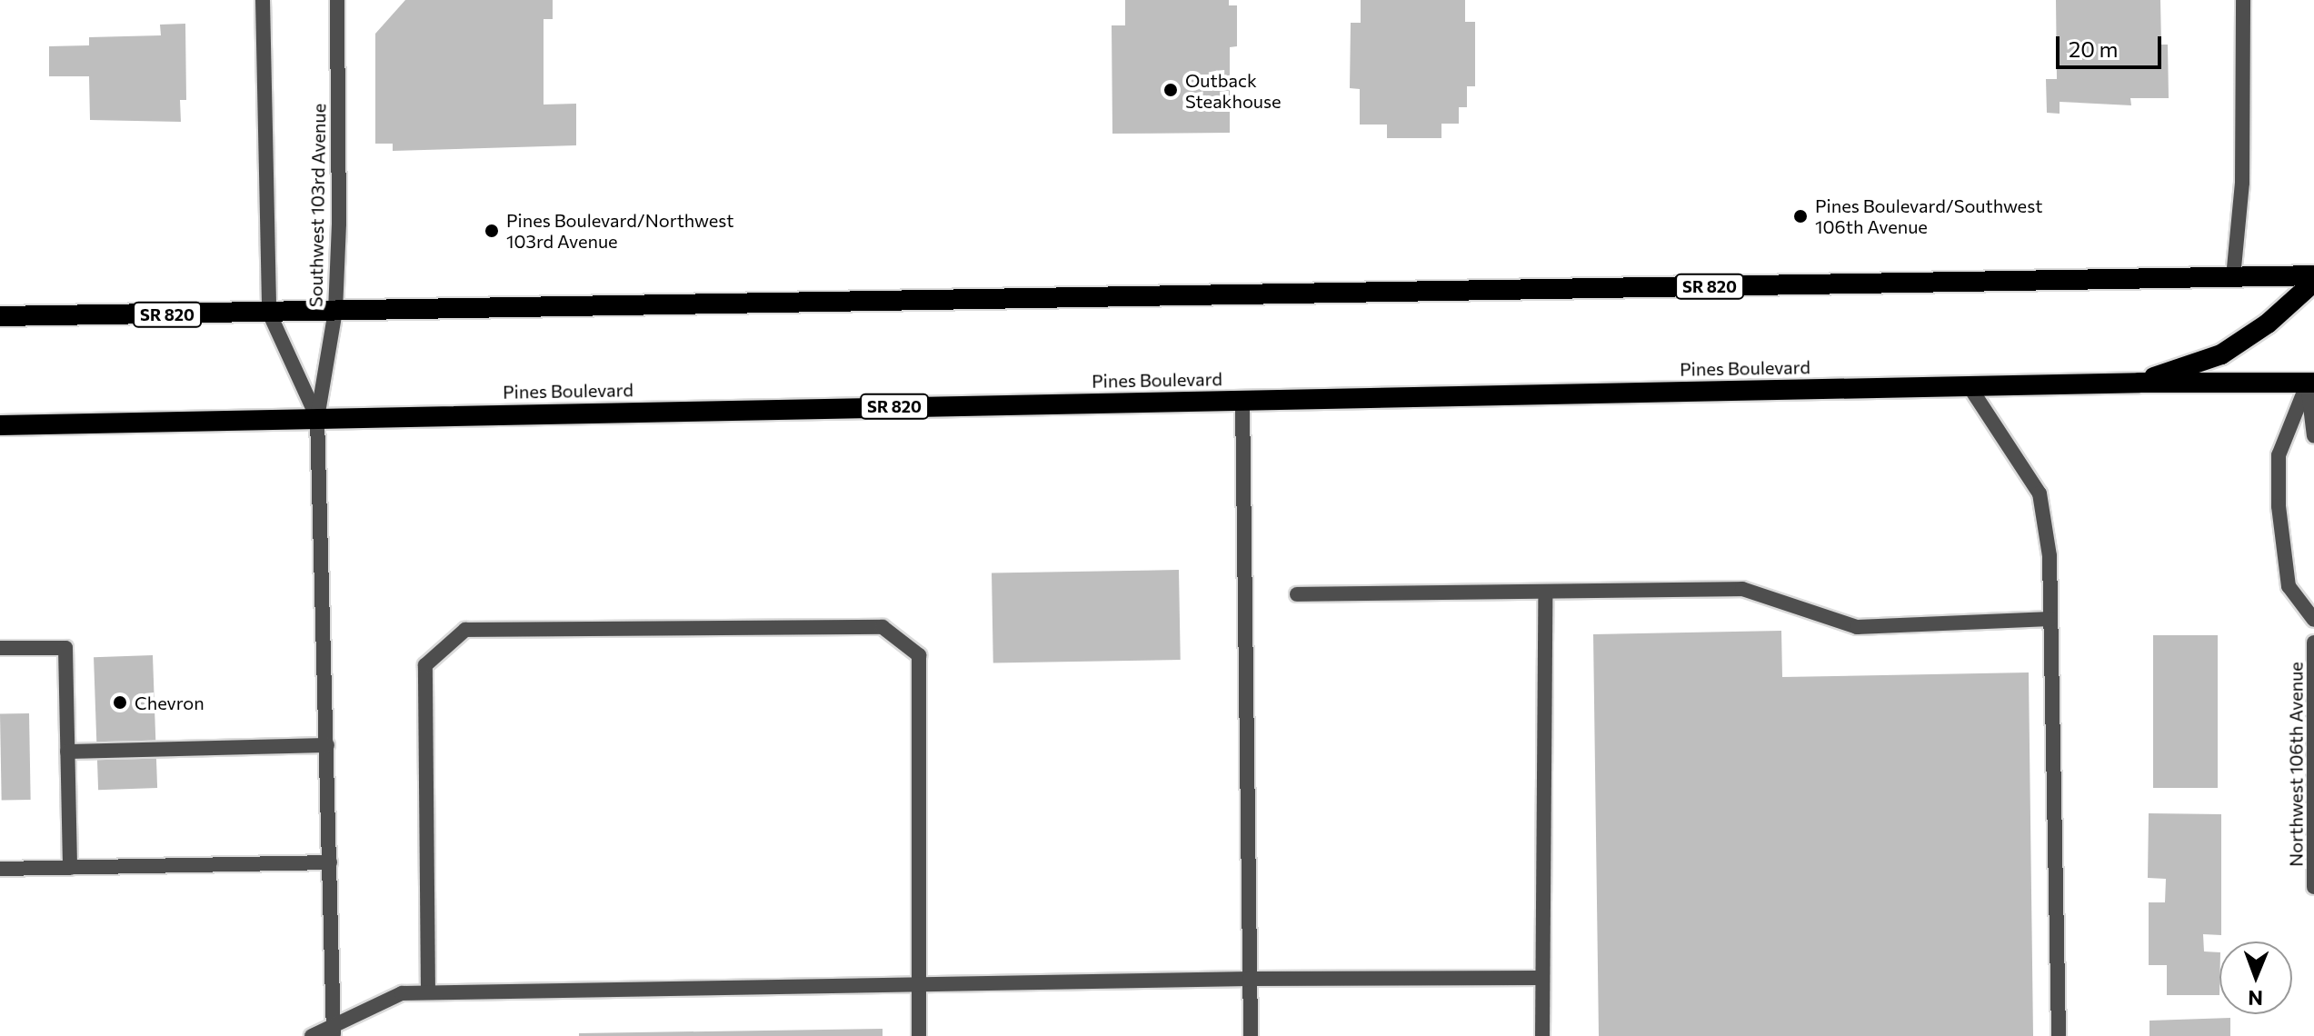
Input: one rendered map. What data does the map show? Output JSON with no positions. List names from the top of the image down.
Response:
{
  "streets": {
    "highway": ["SR 820", "Pines Boulevard"],
    "street": ["Southwest 103rd Avenue", "Northwest 106th Avenue"]
  },
  "crossings": [
    ["Southwest 103rd Avenue", "SR 820"],
    ["Southwest 103rd Avenue", "Pines Boulevard"]
  ],
  "places": [
    "Outback Steakhouse",
    "Pines Boulevard/Southwest 106th Avenue",
    "Pines Boulevard/Northwest 103rd Avenue",
    "Chevron"
  ],
  "scale_bar": "20 m",
  "north": "bottom"
}
